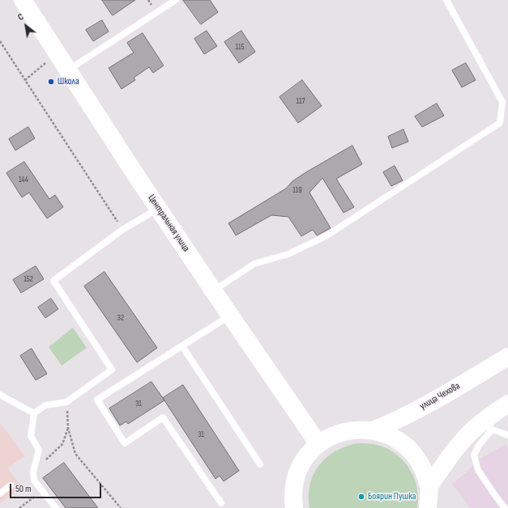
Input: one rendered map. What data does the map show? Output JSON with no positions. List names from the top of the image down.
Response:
{
  "streets": {
    "main road": ["Центральная улица", "улица Чехова"]
  },
  "places": ["Школа", "Боярин Пушка"],
  "house_numbers": [
    "115",
    "117",
    "144",
    "119",
    "152",
    "32",
    "31",
    "31"
  ],
  "scale_bar": "50 m",
  "north": "top left"
}
